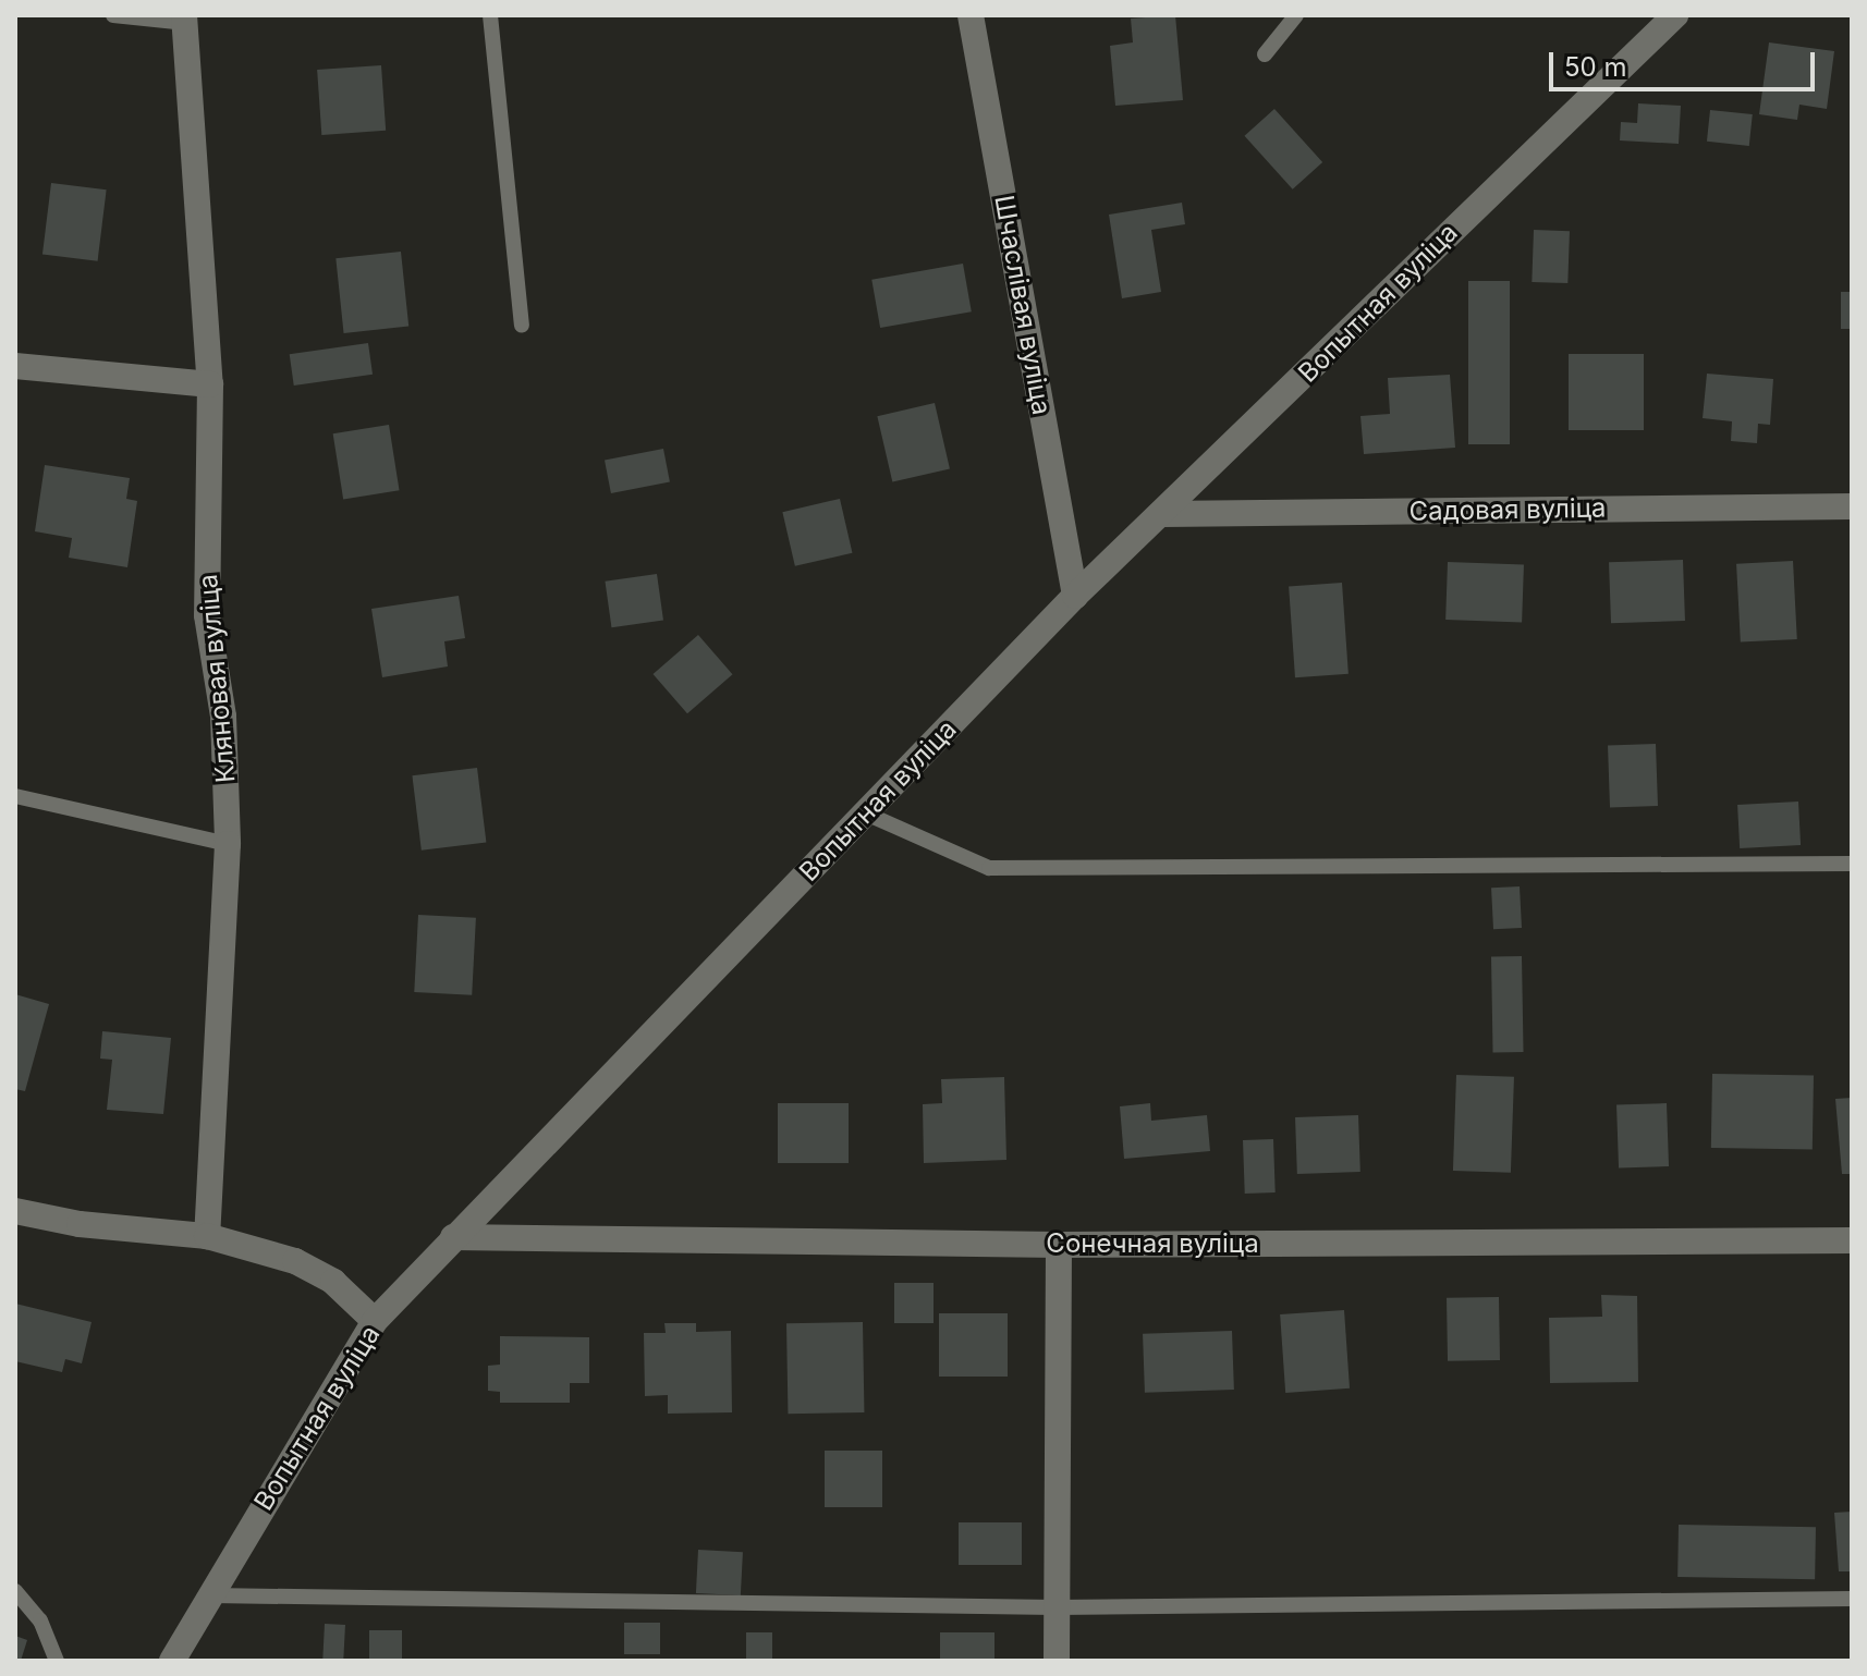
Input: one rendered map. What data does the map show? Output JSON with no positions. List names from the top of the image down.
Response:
{
  "streets": {
    "street": [
      "Вопытная вуліца",
      "Шчаслівая вуліца",
      "Садовая вуліца",
      "Кляновая вуліца",
      "Сонечная вуліца"
    ]
  },
  "crossings": [
    ["Вопытная вуліца", "Шчаслівая вуліца"],
    ["Вопытная вуліца", "Садовая вуліца"],
    ["Вопытная вуліца", "Сонечная вуліца"]
  ],
  "scale_bar": "50 m"
}
